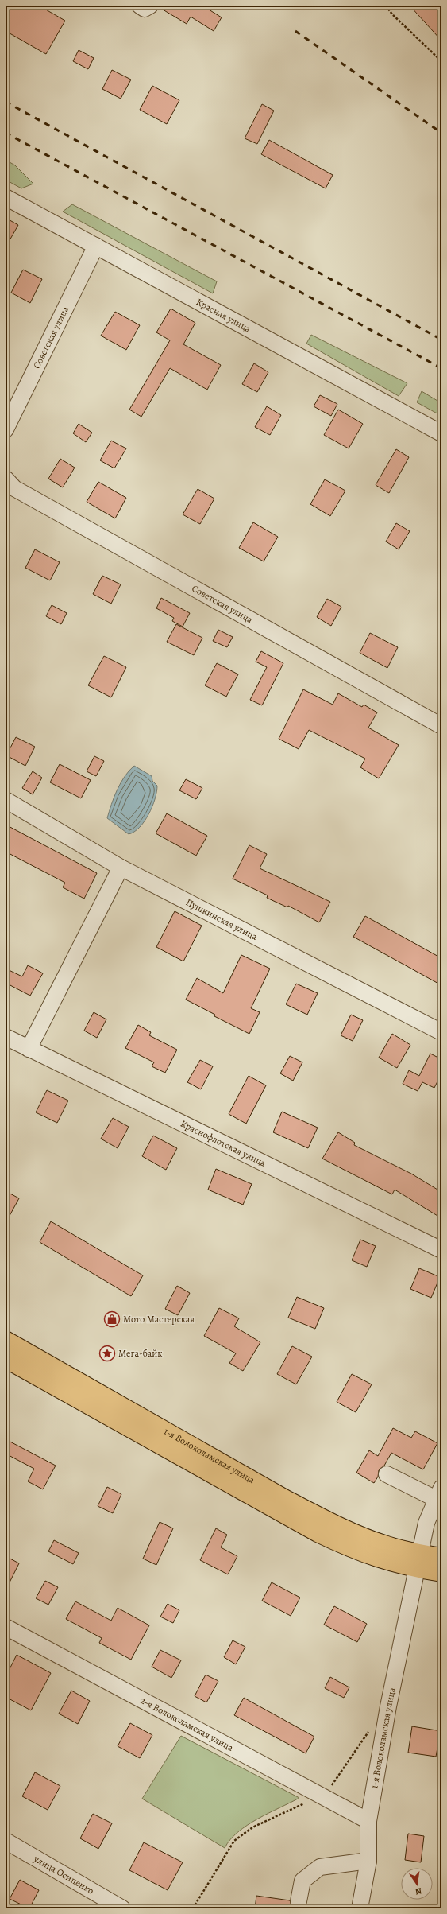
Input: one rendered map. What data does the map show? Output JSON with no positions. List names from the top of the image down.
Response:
{
  "streets": {
    "main road": ["1-я Волоколамская улица"],
    "street": [
      "Красная улица",
      "Советская улица",
      "Пушкинская улица",
      "Краснофлотская улица",
      "2-я Волоколамская улица",
      "улица Осипенко"
    ]
  },
  "crossings": [
    ["Красная улица", "Советская улица"],
    ["1-я Волоколамская улица", "2-я Волоколамская улица"]
  ],
  "places": {
    "shop": ["Мото Мастерская"],
    "place": ["Мега-байк"]
  },
  "north": "bottom"
}
